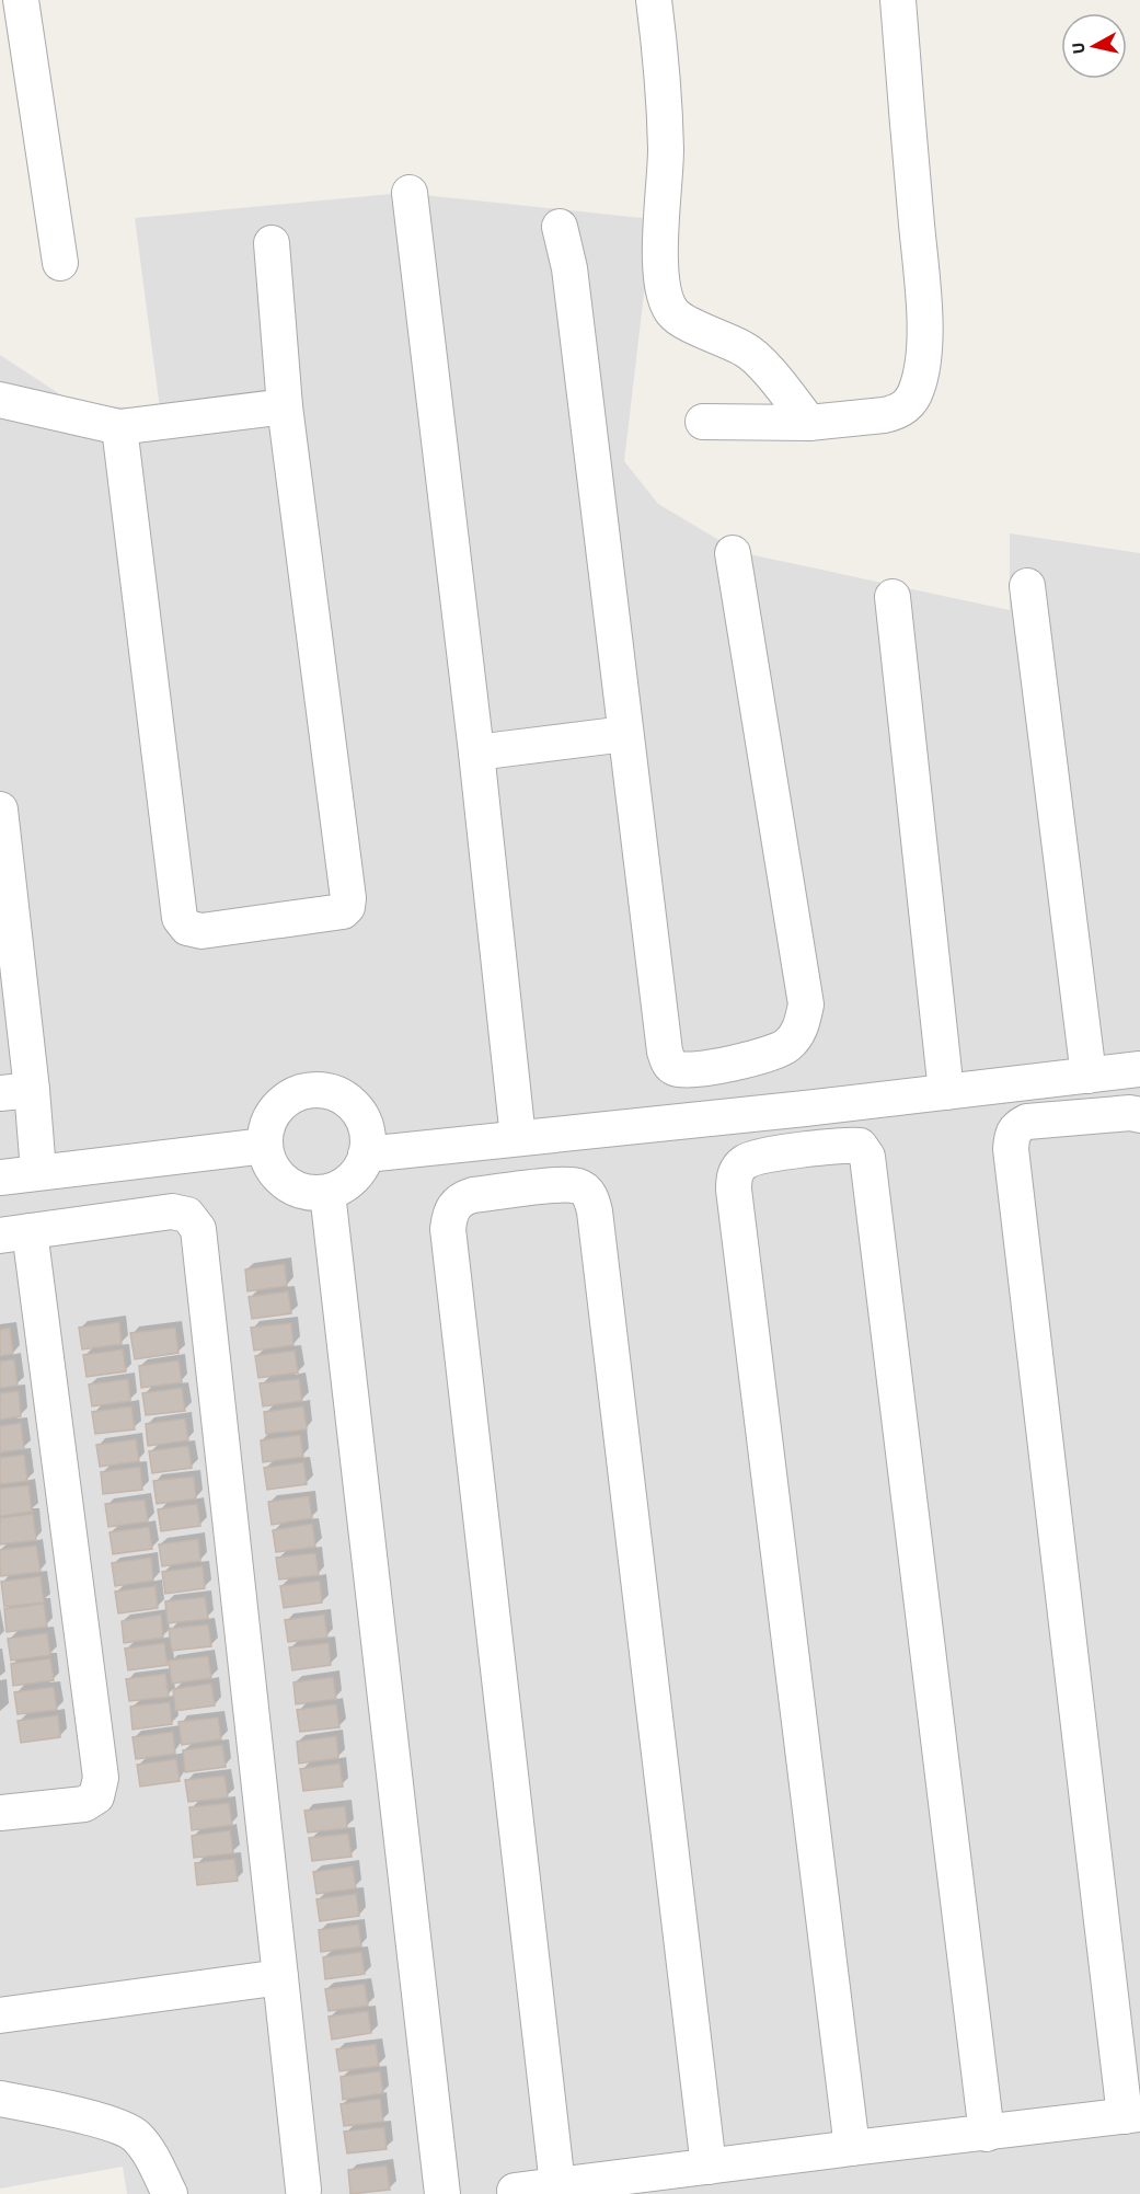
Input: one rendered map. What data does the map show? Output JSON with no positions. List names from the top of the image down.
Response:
{
  "north": "left"
}
